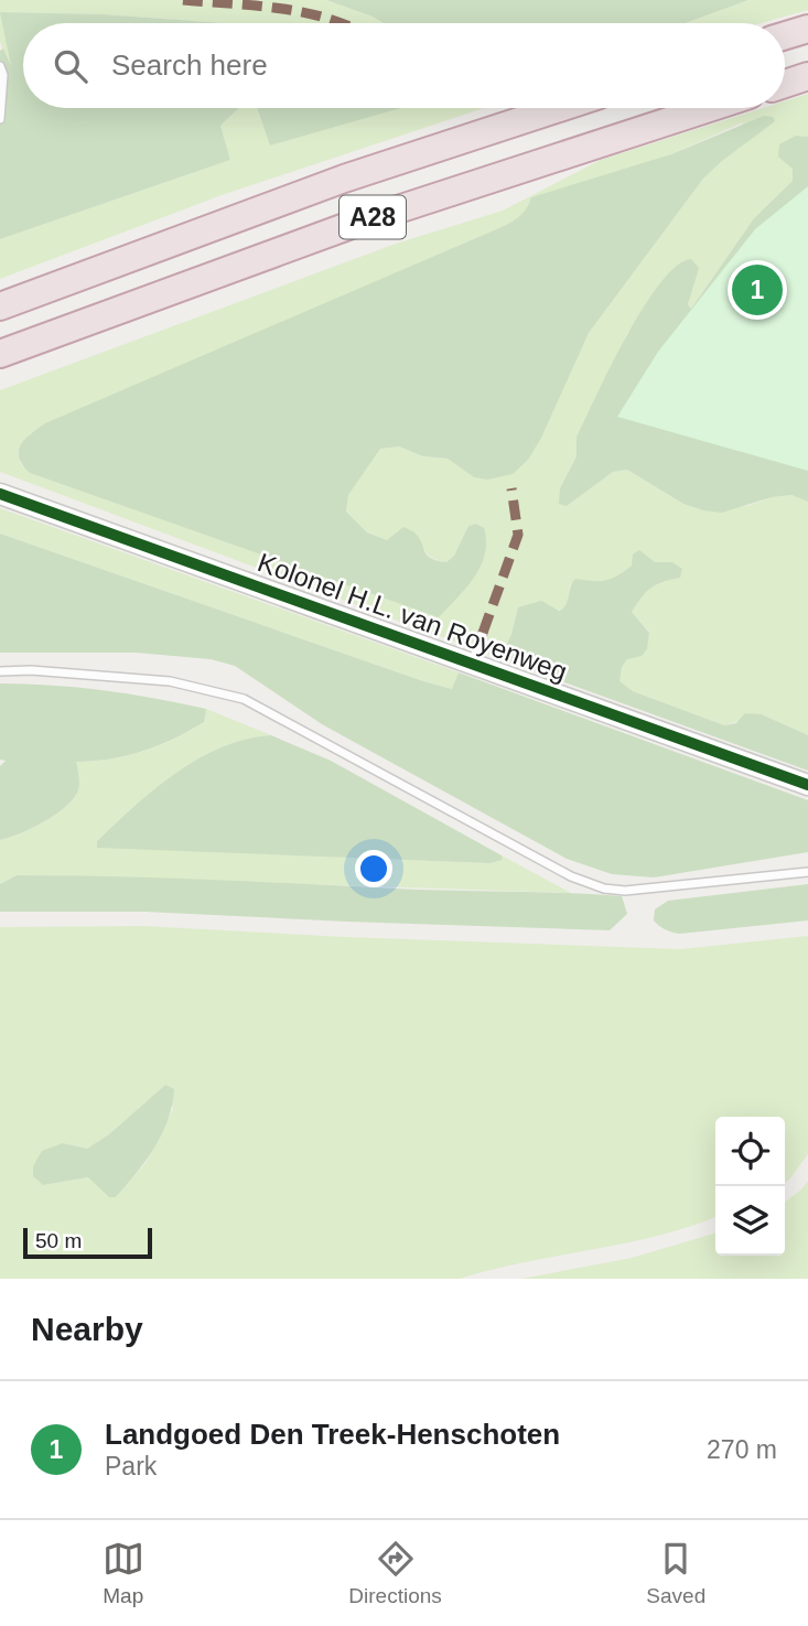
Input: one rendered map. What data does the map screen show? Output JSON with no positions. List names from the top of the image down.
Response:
{
  "streets": {
    "highway": ["A28"],
    "street": ["Kolonel H.L. van Royenweg"]
  },
  "scale_bar": "50 m",
  "page": {
    "search": "Search here",
    "pins": "1",
    "scale": "50 m",
    "heading": "Nearby",
    "list": [
      {
        "mark": "1",
        "name": "Landgoed Den Treek-Henschoten",
        "note": "Park",
        "value": "270 m"
      }
    ],
    "nav": ["Map", "Directions", "Saved"]
  }
}
